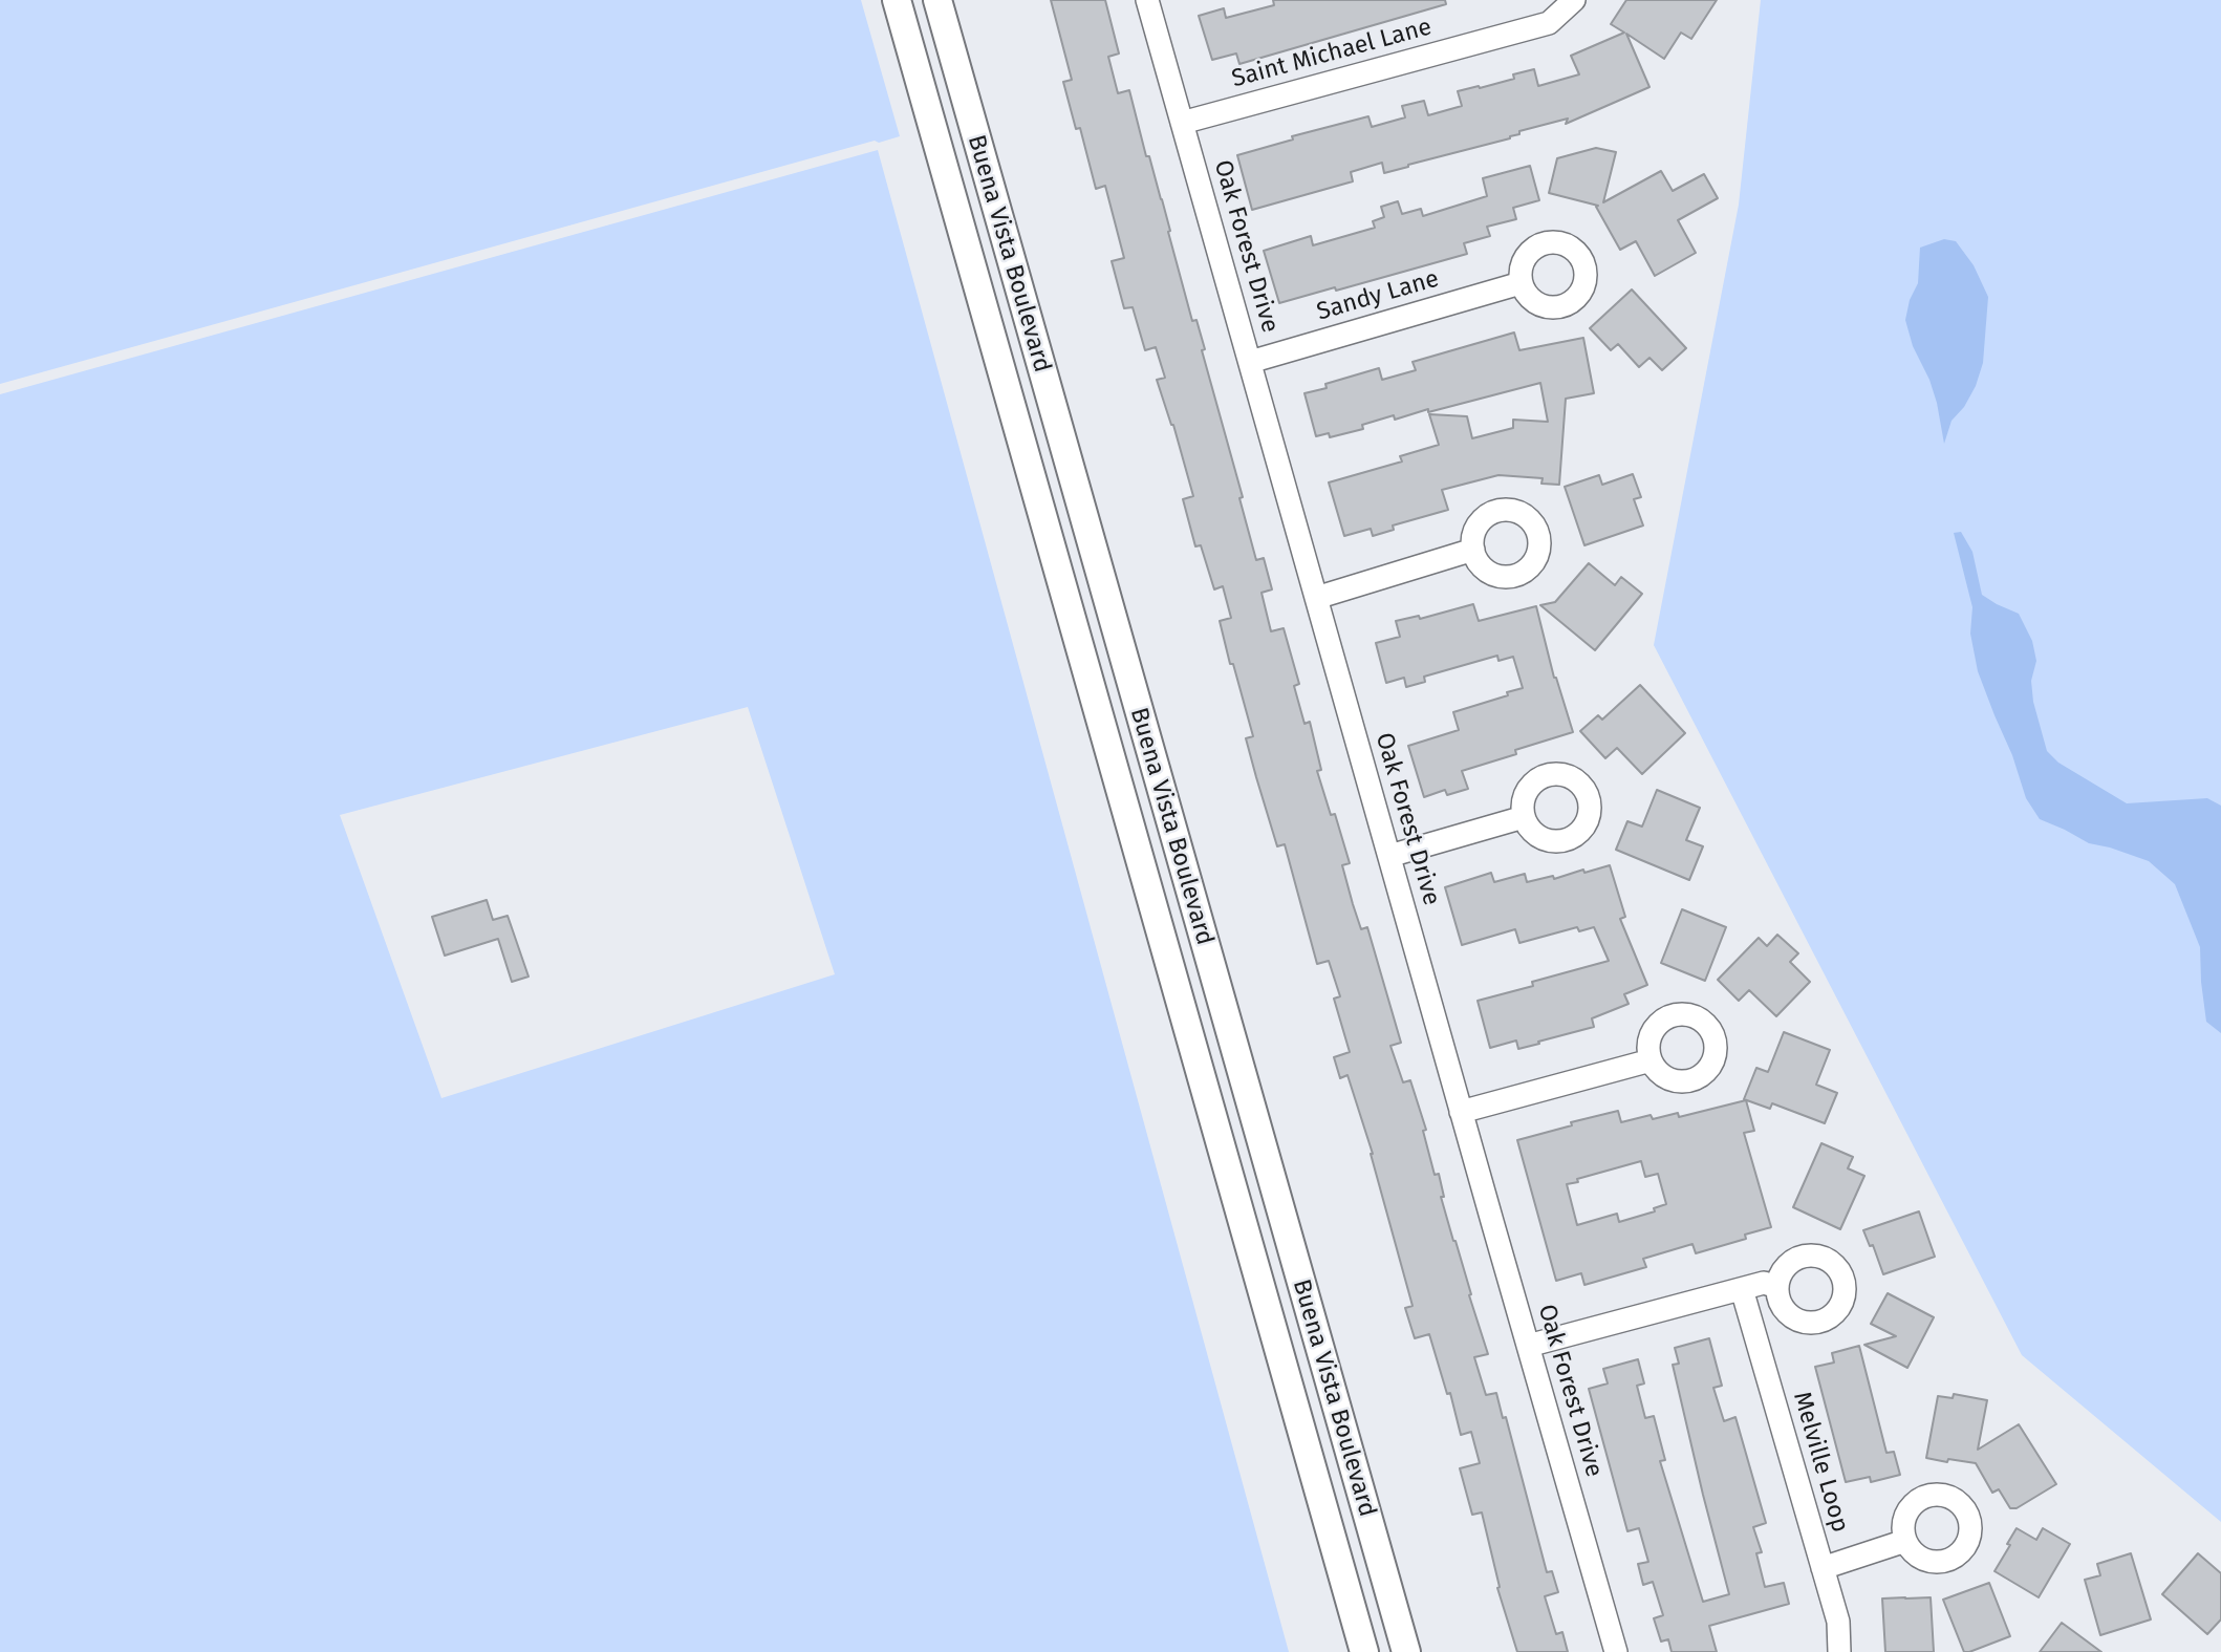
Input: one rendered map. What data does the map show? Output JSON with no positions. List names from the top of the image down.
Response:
{
  "streets": {
    "main road": ["Buena Vista Boulevard"],
    "street": [
      "Saint Michael Lane",
      "Oak Forest Drive",
      "Sandy Lane",
      "Melville Loop"
    ]
  },
  "crossings": [
    ["Saint Michael Lane", "Oak Forest Drive"],
    ["Oak Forest Drive", "Sandy Lane"]
  ]
}
